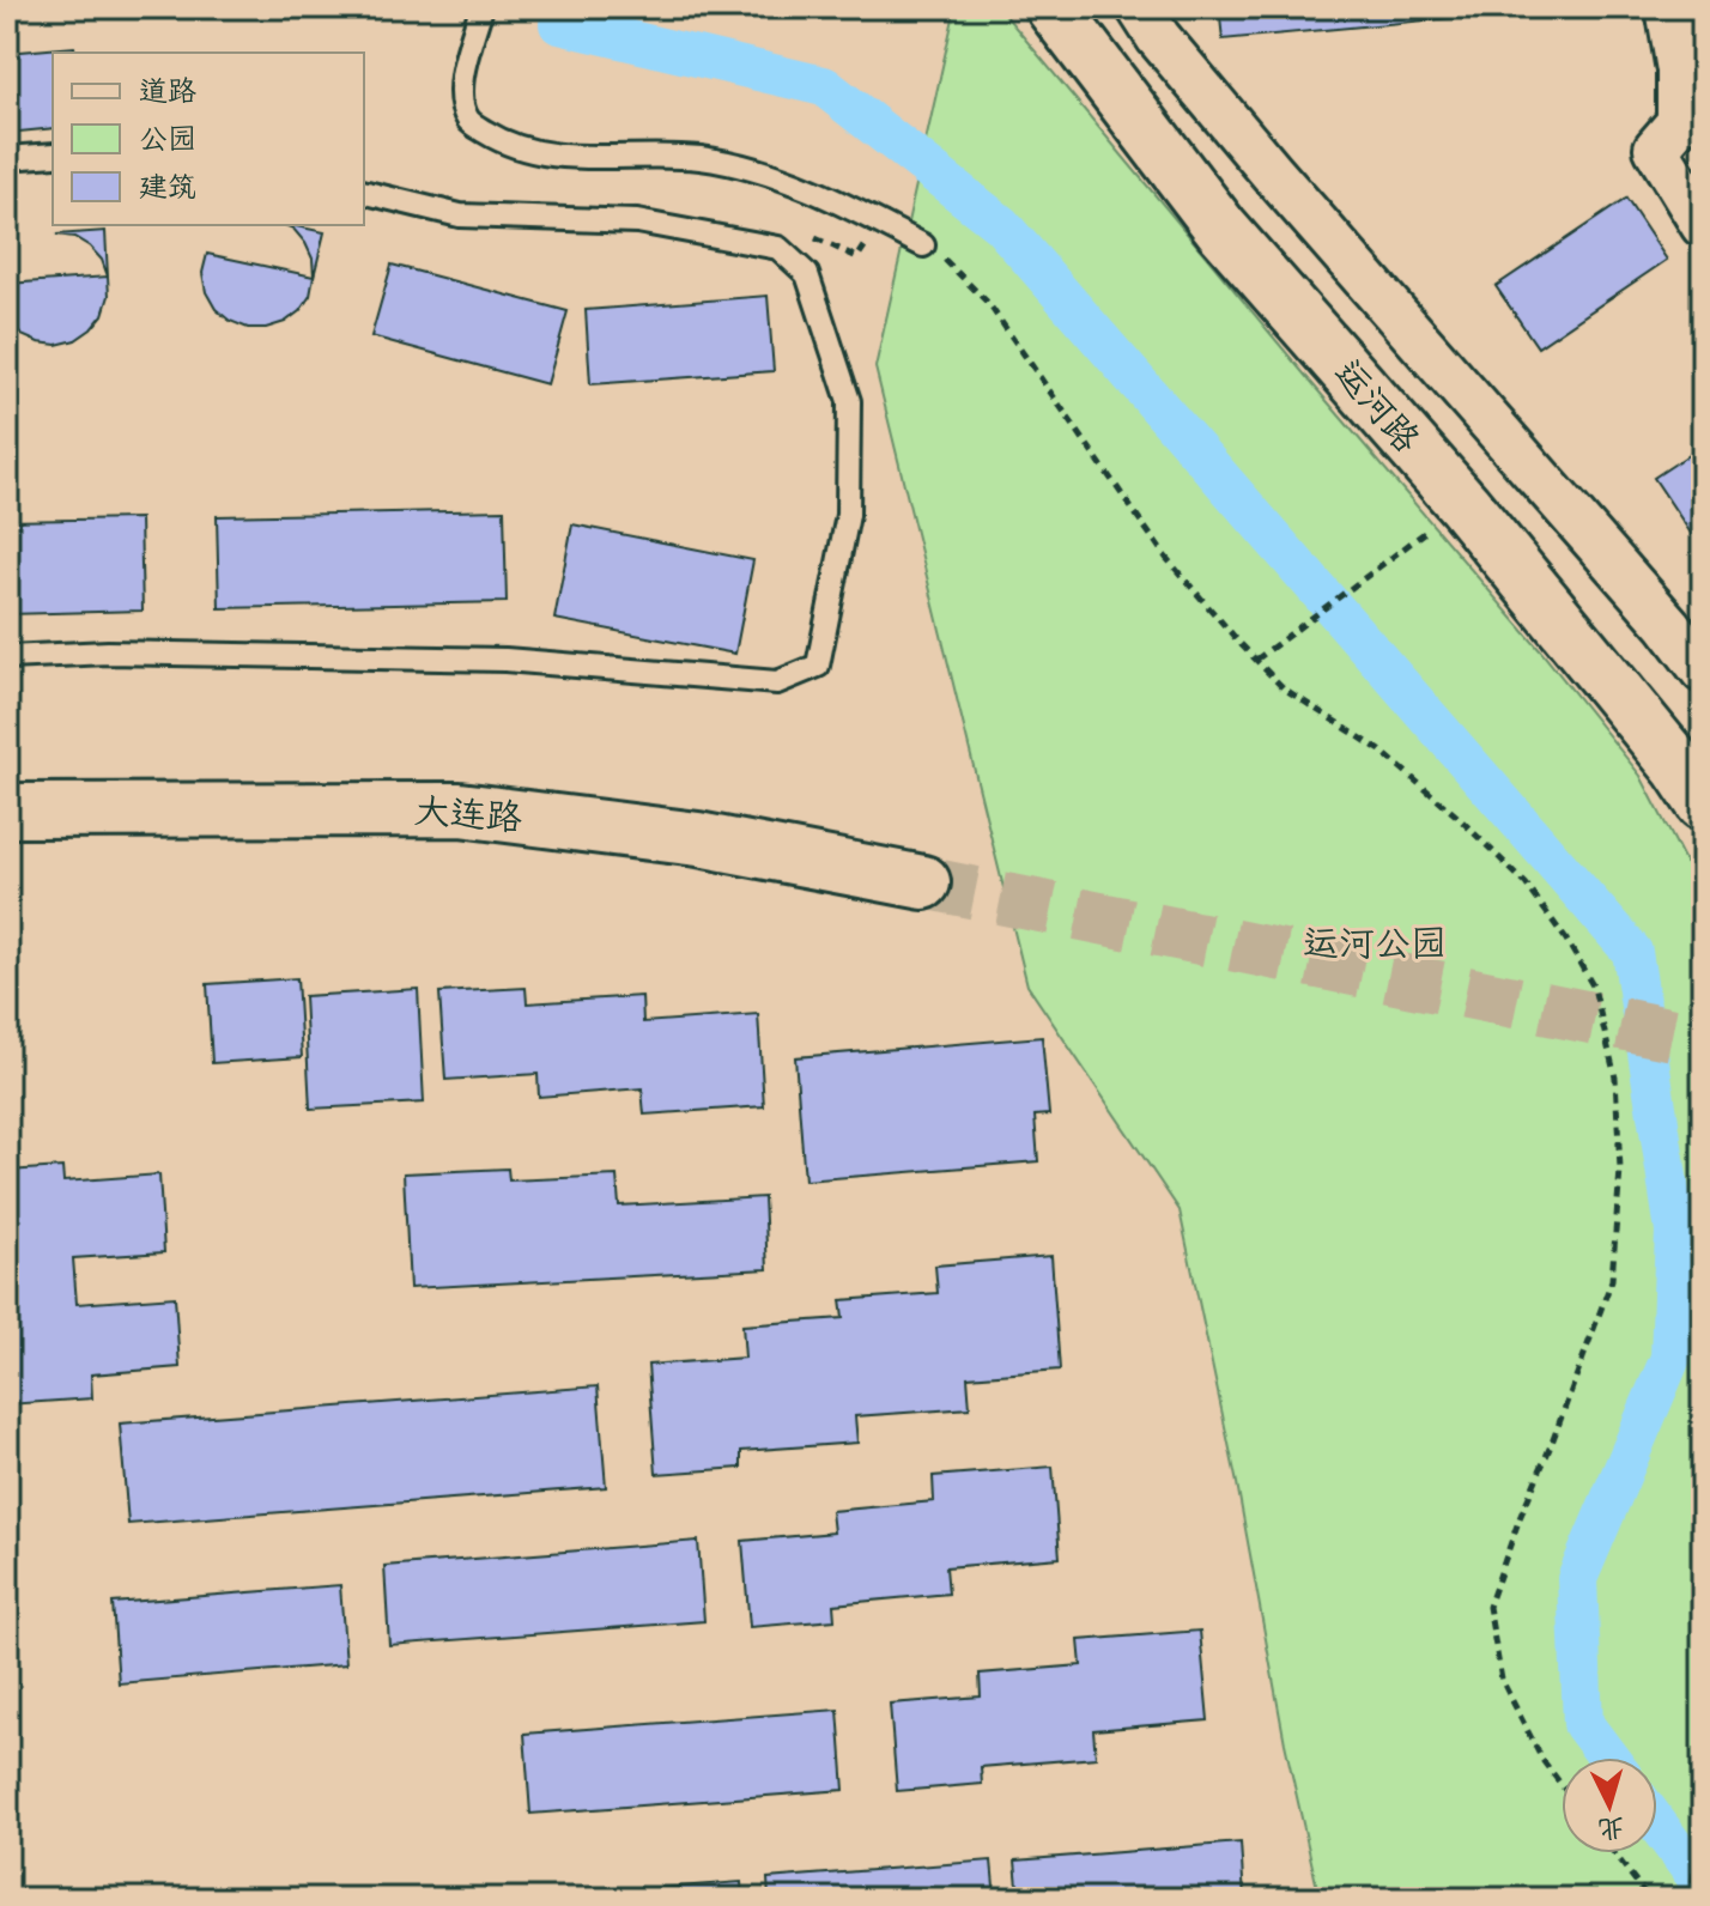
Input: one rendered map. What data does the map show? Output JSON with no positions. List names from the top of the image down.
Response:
{
  "streets": {
    "street": ["运河路", "大连路"]
  },
  "parks": ["运河公园"],
  "legend": ["道路", "公园", "建筑"],
  "north": "bottom"
}
